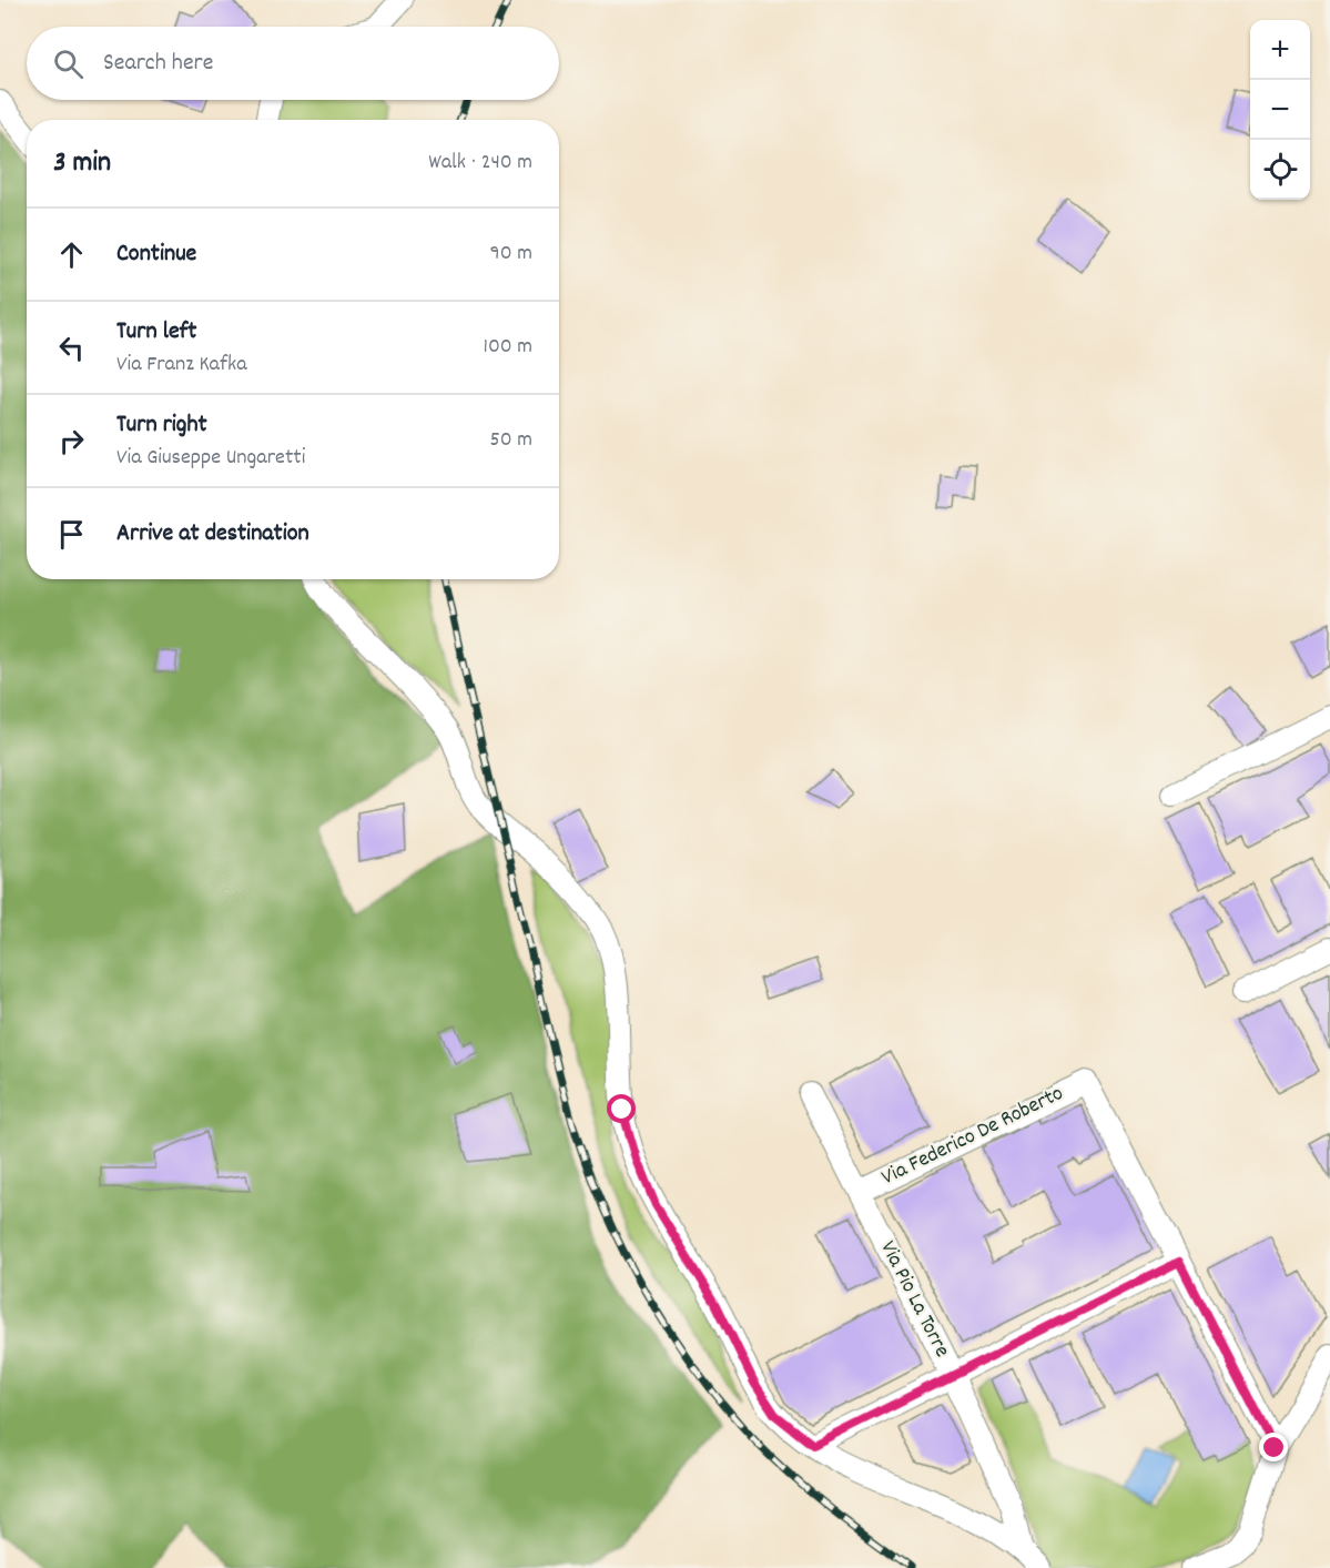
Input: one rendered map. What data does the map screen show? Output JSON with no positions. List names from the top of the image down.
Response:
{
  "streets": {
    "street": ["Via Federico De Roberto", "Via Pio La Torre"]
  },
  "crossings": [
    ["Via Federico De Roberto", "Via Pio La Torre"]
  ],
  "page": {
    "map_buttons": ["+", "−"],
    "search": "Search here",
    "heading": ["3 min", "Walk · 240 m"],
    "list": [
      ["Continue", "90 m"],
      ["Turn left", "Via Franz Kafka", "100 m"],
      ["Turn right", "Via Giuseppe Ungaretti", "50 m"],
      "Arrive at destination"
    ]
  }
}
